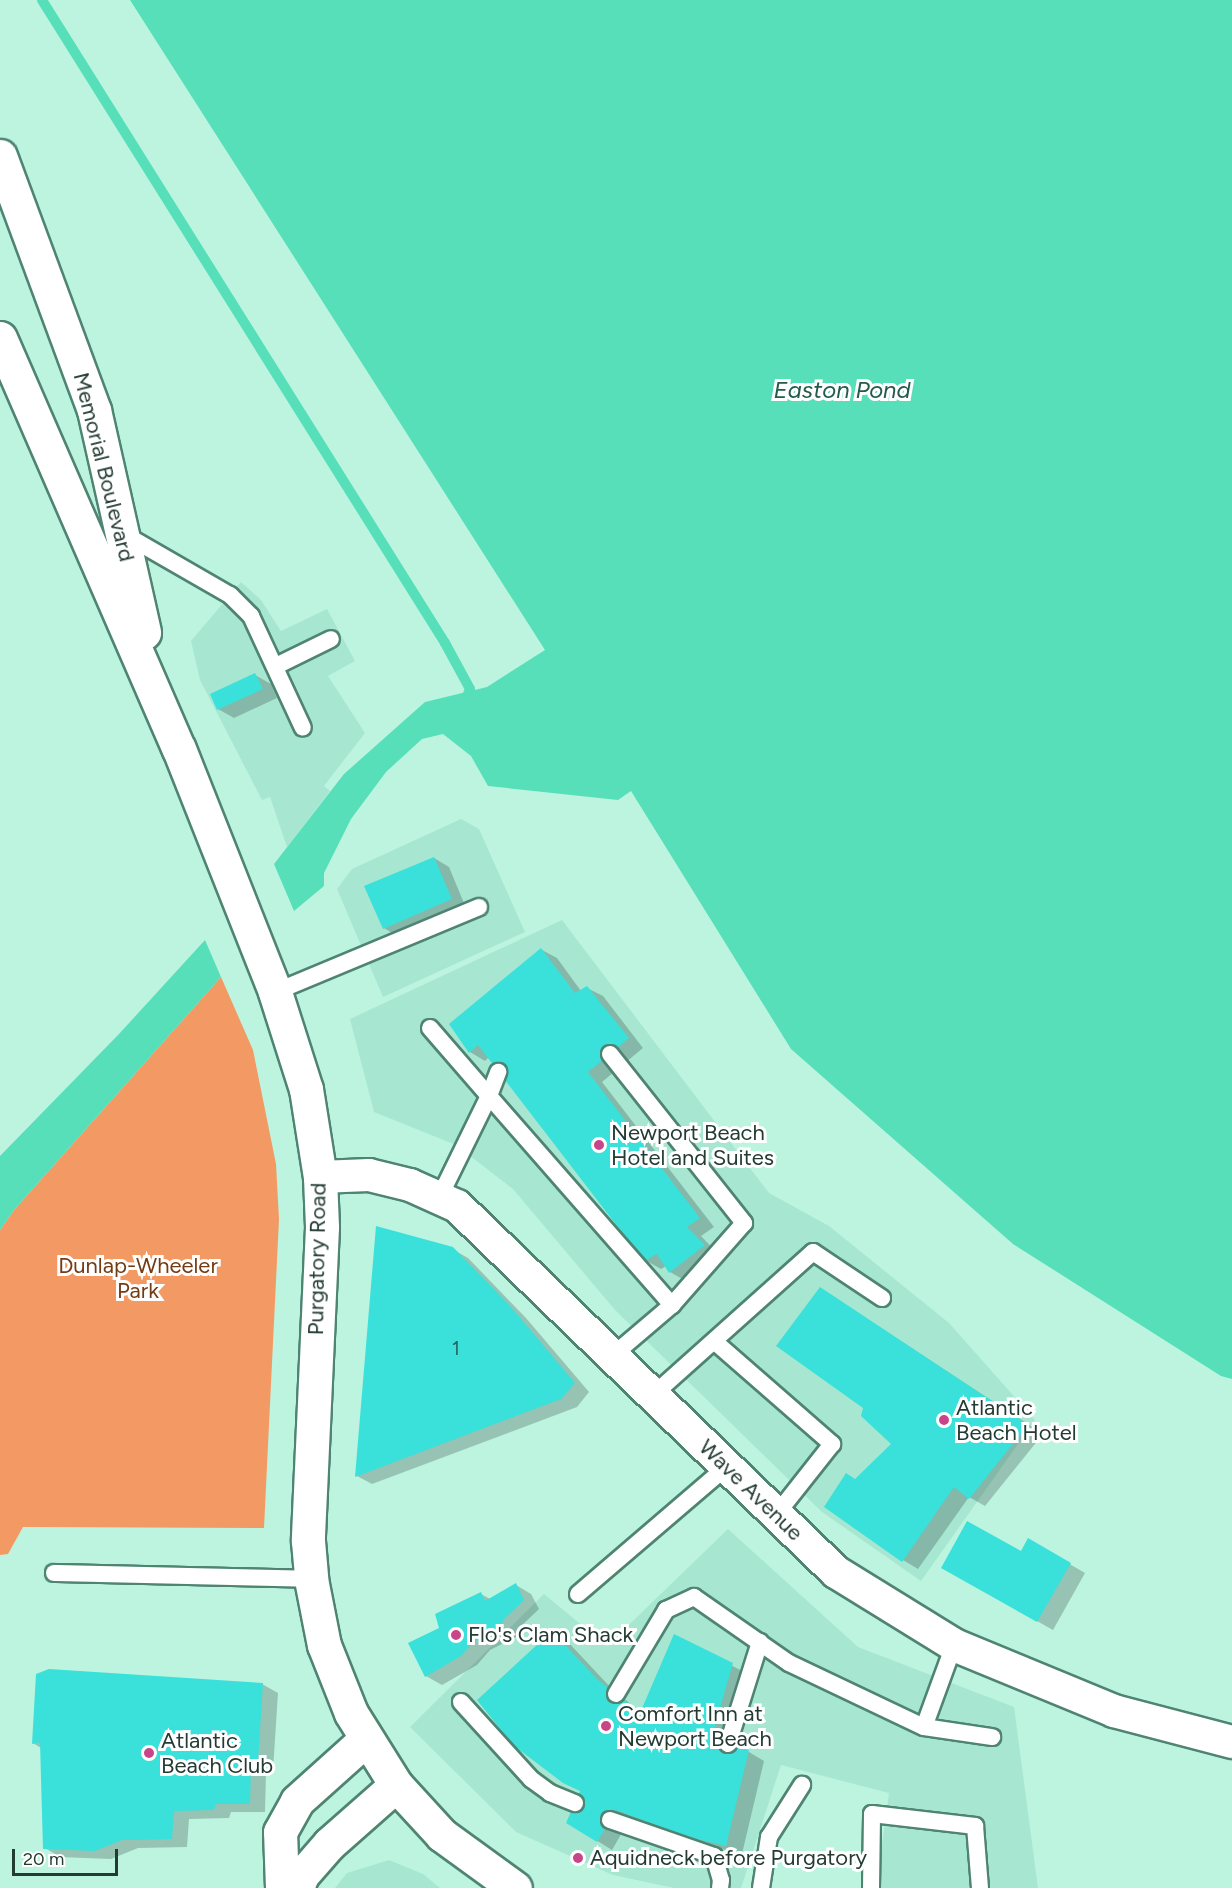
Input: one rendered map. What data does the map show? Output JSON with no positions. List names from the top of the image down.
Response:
{
  "streets": {
    "main road": ["Memorial Boulevard", "Purgatory Road"],
    "street": ["Wave Avenue"]
  },
  "crossings": [
    ["Memorial Boulevard", "Purgatory Road"],
    ["Purgatory Road", "Wave Avenue"]
  ],
  "water": ["Easton Pond"],
  "parks": ["Dunlap-Wheeler Park"],
  "places": [
    "Newport Beach Hotel and Suites",
    "Atlantic Beach Hotel",
    "Flo's Clam Shack",
    "Comfort Inn at Newport Beach",
    "Atlantic Beach Club",
    "Aquidneck before Purgatory"
  ],
  "house_numbers": ["1"],
  "scale_bar": "20 m"
}
